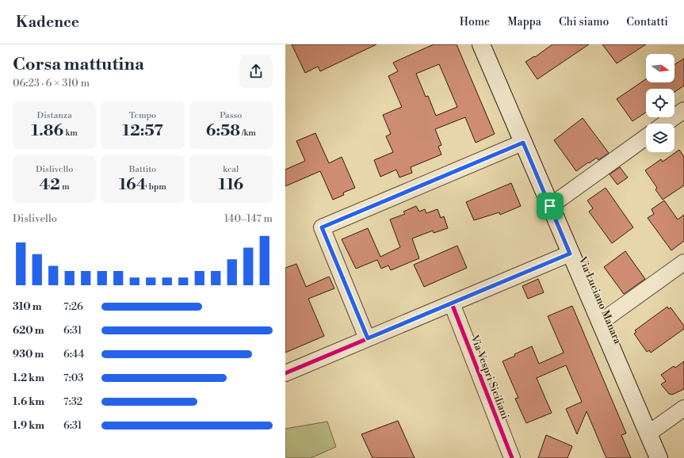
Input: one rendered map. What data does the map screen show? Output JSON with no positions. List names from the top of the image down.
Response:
{
  "streets": {
    "main road": ["Via Luciano Manara"],
    "street": ["Via Vespri Siciliani"]
  },
  "north": "right",
  "page": {
    "header": "Kadence",
    "nav": [
      "Home",
      "Mappa",
      "Chi siamo",
      "Contatti"
    ],
    "heading": ["Corsa mattutina", "06:23 · 6 × 310 m"],
    "stats": [
      ["Distanza", "1.86 km"],
      ["Tempo", "12:57"],
      ["Passo", "6:58 /km"],
      ["Dislivello", "42 m"],
      ["Battito", "164 bpm"],
      ["kcal", "116"]
    ],
    "chart": ["Dislivello", "140–147 m"],
    "list": [
      {
        "name": "310 m",
        "note": "7:26"
      },
      {
        "name": "620 m",
        "note": "6:31"
      },
      {
        "name": "930 m",
        "note": "6:44"
      },
      {
        "name": "1.2 km",
        "note": "7:03"
      },
      {
        "name": "1.6 km",
        "note": "7:32"
      },
      {
        "name": "1.9 km",
        "note": "6:31"
      }
    ]
  }
}
